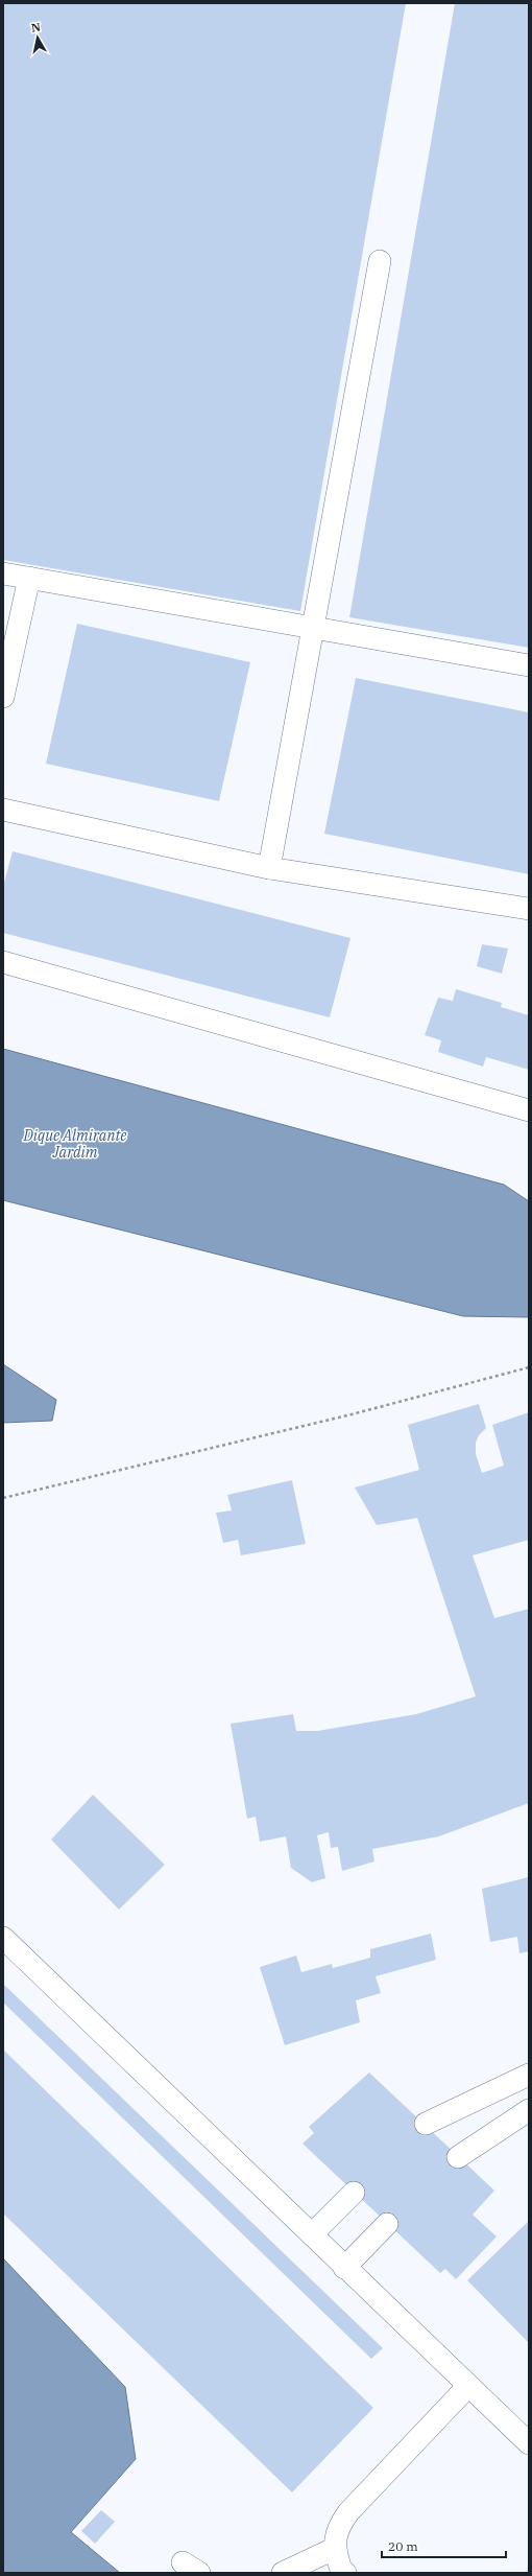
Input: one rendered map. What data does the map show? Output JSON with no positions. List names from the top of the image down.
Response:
{
  "water": ["Dique Almirante Jardim"],
  "scale_bar": "20 m",
  "north": "top"
}
